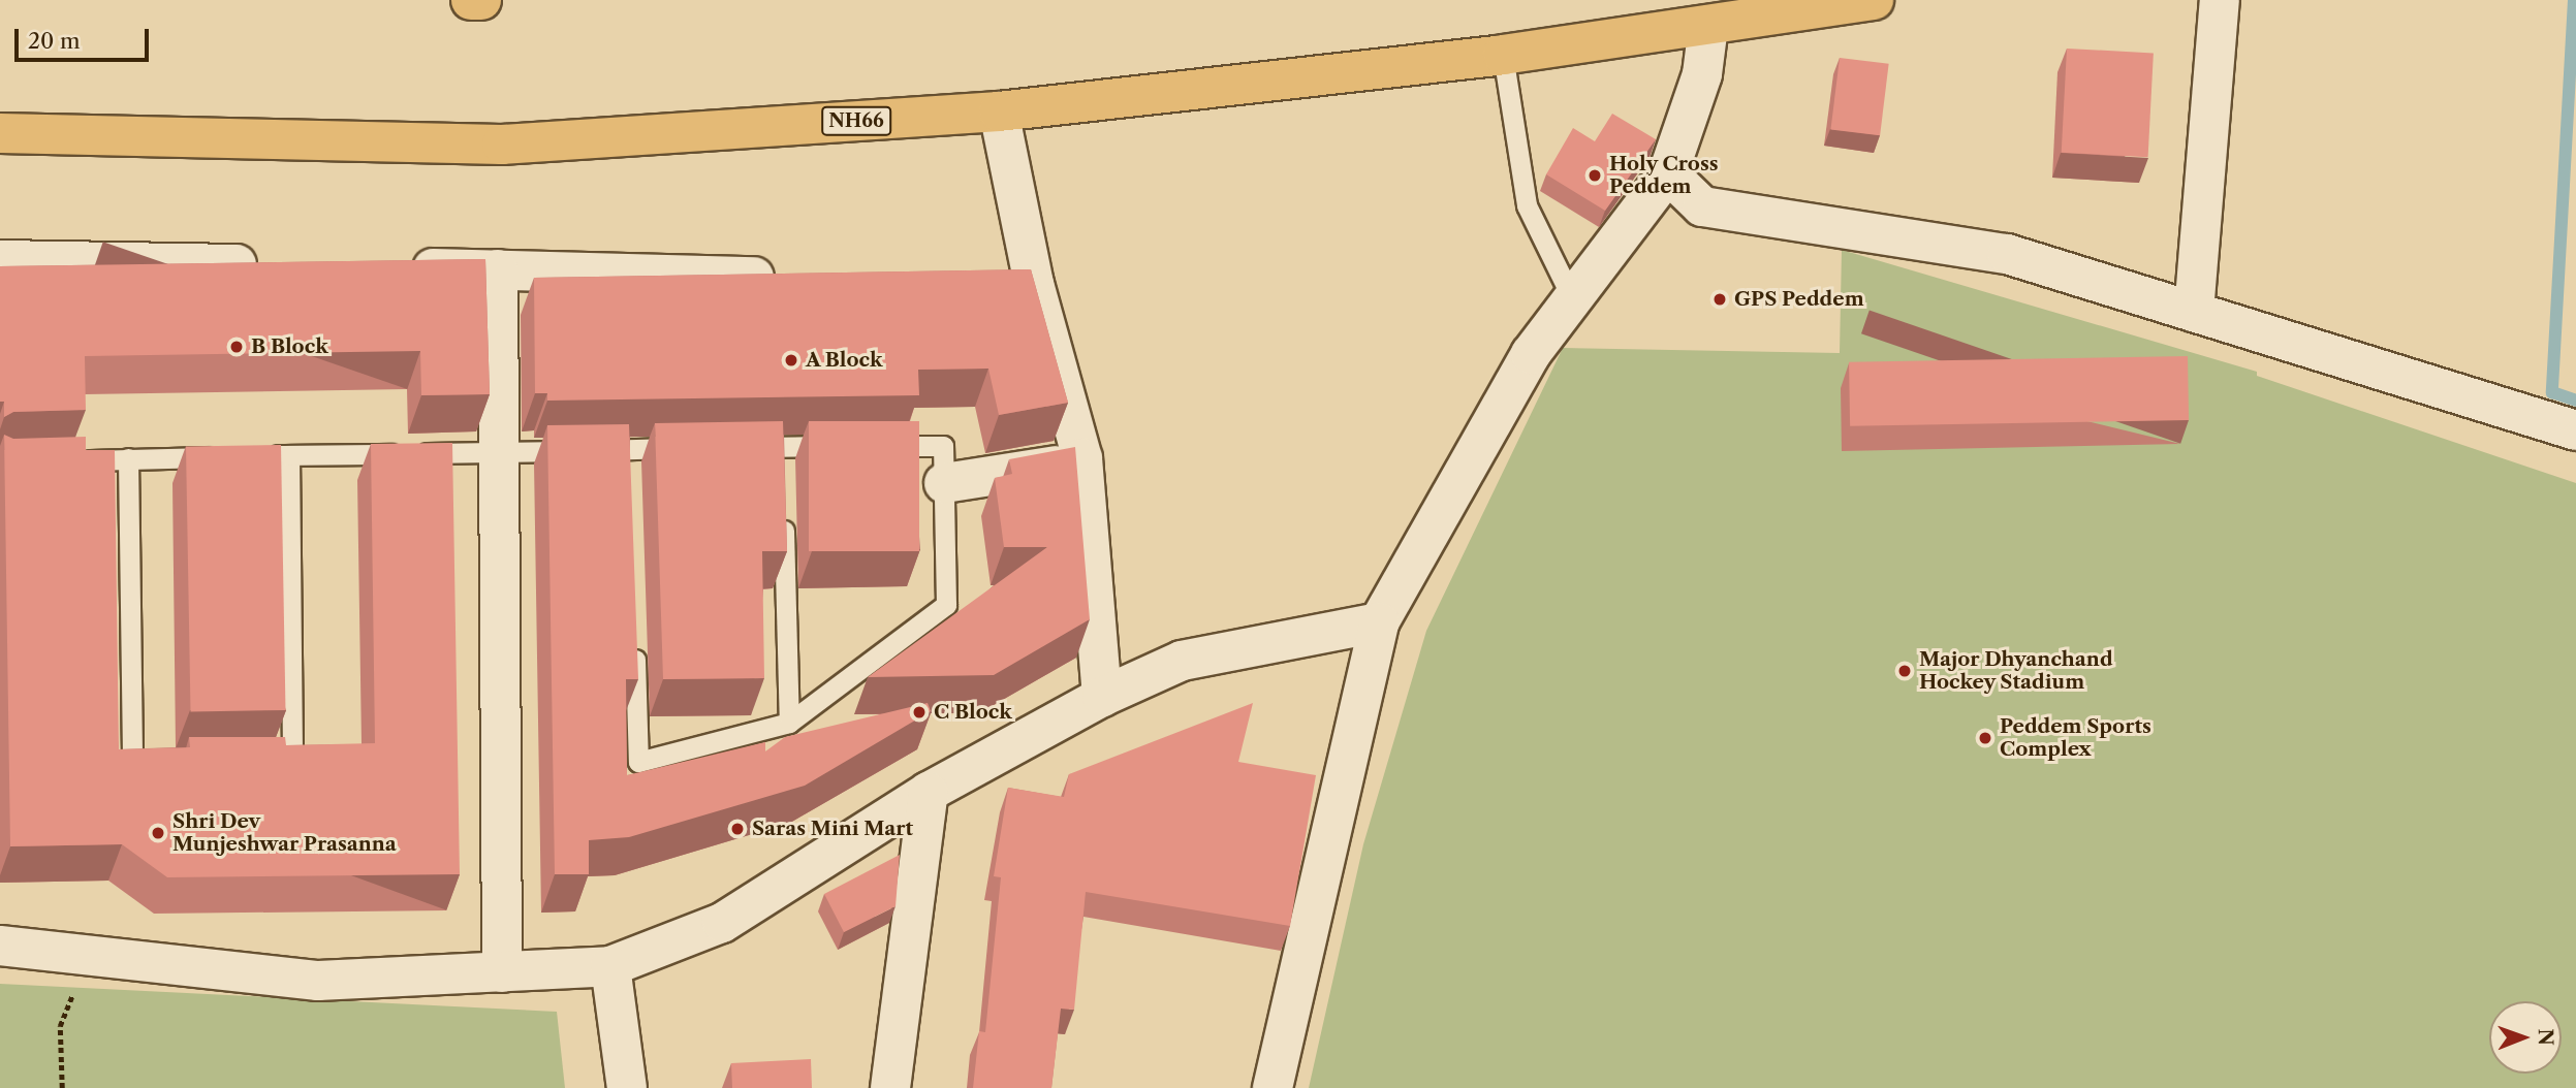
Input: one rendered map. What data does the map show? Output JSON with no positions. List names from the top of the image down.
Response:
{
  "streets": {
    "highway": ["NH66"]
  },
  "places": [
    "Holy Cross Peddem",
    "GPS Peddem",
    "B Block",
    "A Block",
    "Major Dhyanchand Hockey Stadium",
    "C Block",
    "Peddem Sports Complex",
    "Saras Mini Mart",
    "Shri Dev Munjeshwar Prasanna"
  ],
  "scale_bar": "20 m",
  "north": "right"
}
